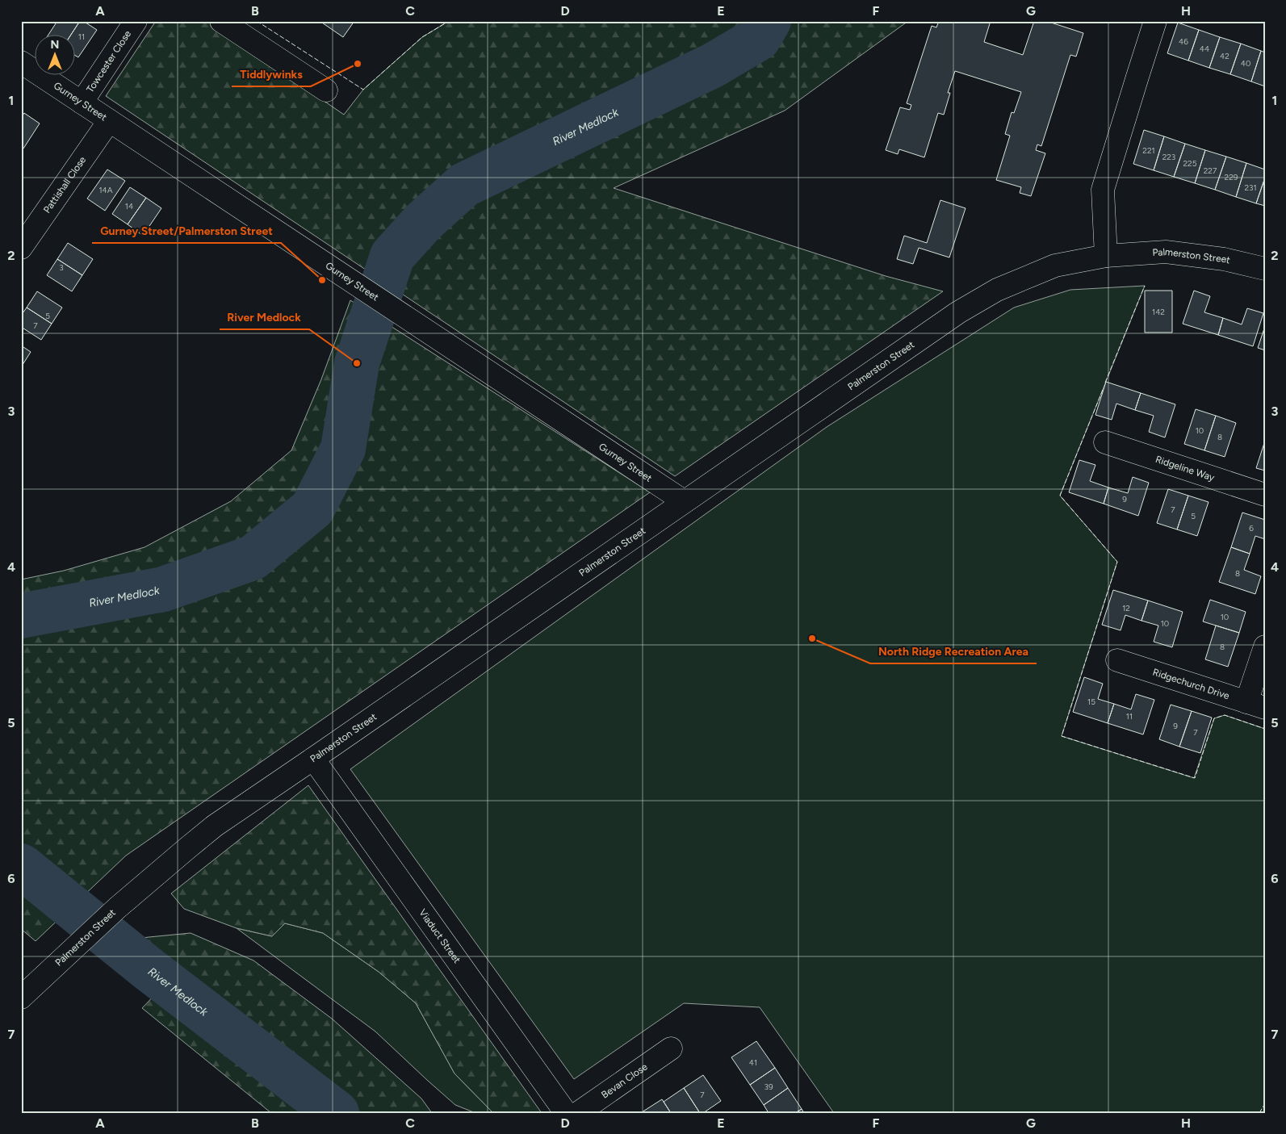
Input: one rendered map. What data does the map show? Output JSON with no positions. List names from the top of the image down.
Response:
{
  "streets": {
    "street": [
      "Towcester Close",
      "Gurney Street",
      "Pattishall Close",
      "Palmerston Street",
      "Ridgeline Way",
      "Ridgechurch Drive",
      "Viaduct Street",
      "Bevan Close"
    ]
  },
  "crossings": [
    ["Towcester Close", "Gurney Street"],
    ["Gurney Street", "Pattishall Close"],
    ["Gurney Street", "Palmerston Street"],
    ["Palmerston Street", "Viaduct Street"]
  ],
  "water": ["River Medlock"],
  "places": [
    "Tiddlywinks",
    "Gurney Street/Palmerston Street",
    "River Medlock",
    "North Ridge Recreation Area"
  ],
  "house_numbers": [
    "11",
    "46",
    "44",
    "42",
    "40",
    "221",
    "223",
    "225",
    "227",
    "229",
    "231",
    "14A",
    "14",
    "3",
    "142",
    "5",
    "7",
    "10",
    "8",
    "9",
    "7",
    "5",
    "6",
    "8",
    "12",
    "10",
    "10",
    "8",
    "15",
    "11",
    "9",
    "7",
    "41",
    "39",
    "7"
  ],
  "north": "top",
  "grid": {
    "columns": [
      "A",
      "B",
      "C",
      "D",
      "E",
      "F",
      "G",
      "H"
    ],
    "rows": [
      "1",
      "2",
      "3",
      "4",
      "5",
      "6",
      "7"
    ]
  }
}
